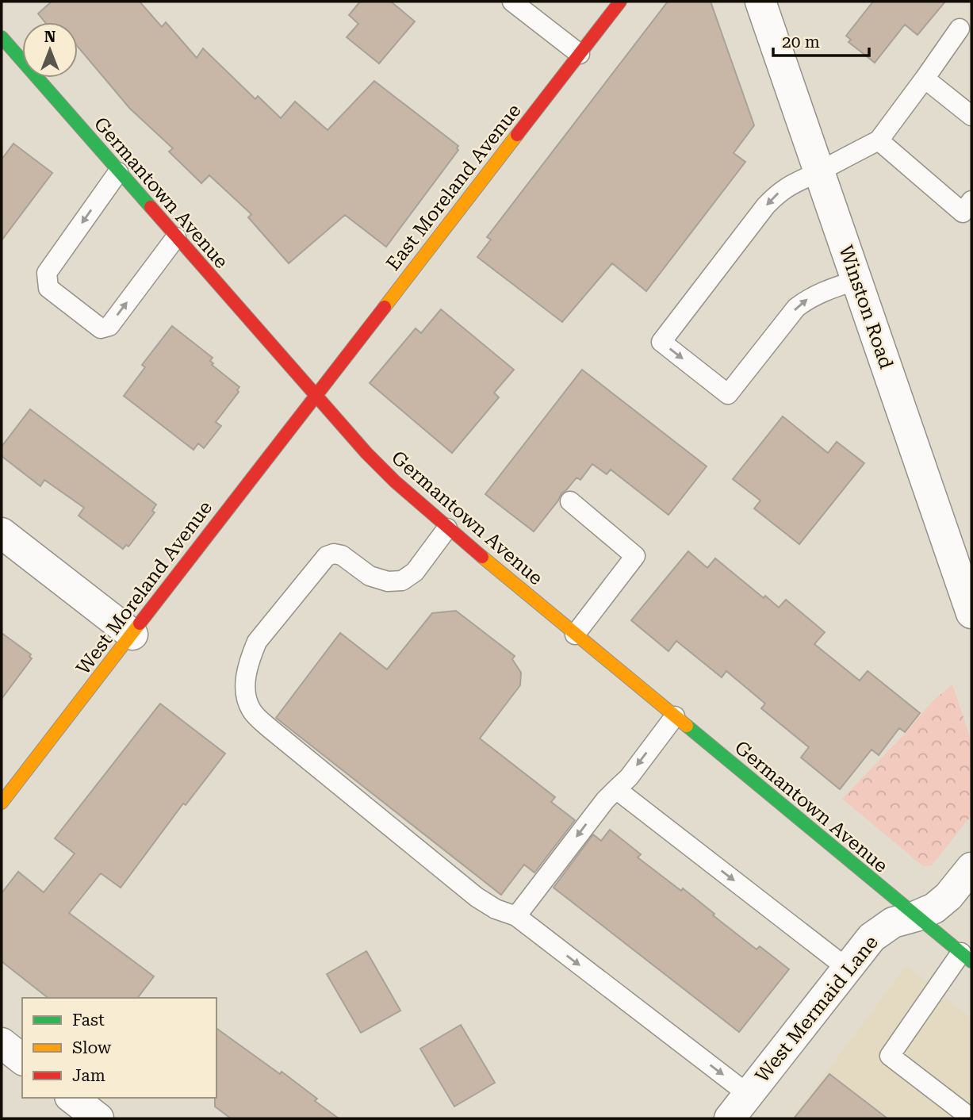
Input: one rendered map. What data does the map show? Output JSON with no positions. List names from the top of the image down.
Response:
{
  "streets": {
    "main road": ["East Moreland Avenue", "Germantown Avenue", "West Moreland Avenue"],
    "street": ["Winston Road", "West Mermaid Lane"]
  },
  "crossings": [
    ["East Moreland Avenue", "Germantown Avenue"],
    ["East Moreland Avenue", "West Moreland Avenue"],
    ["Germantown Avenue", "West Moreland Avenue"],
    ["Germantown Avenue", "West Mermaid Lane"]
  ],
  "legend": ["Fast", "Slow", "Jam"],
  "scale_bar": "20 m",
  "north": "top"
}
